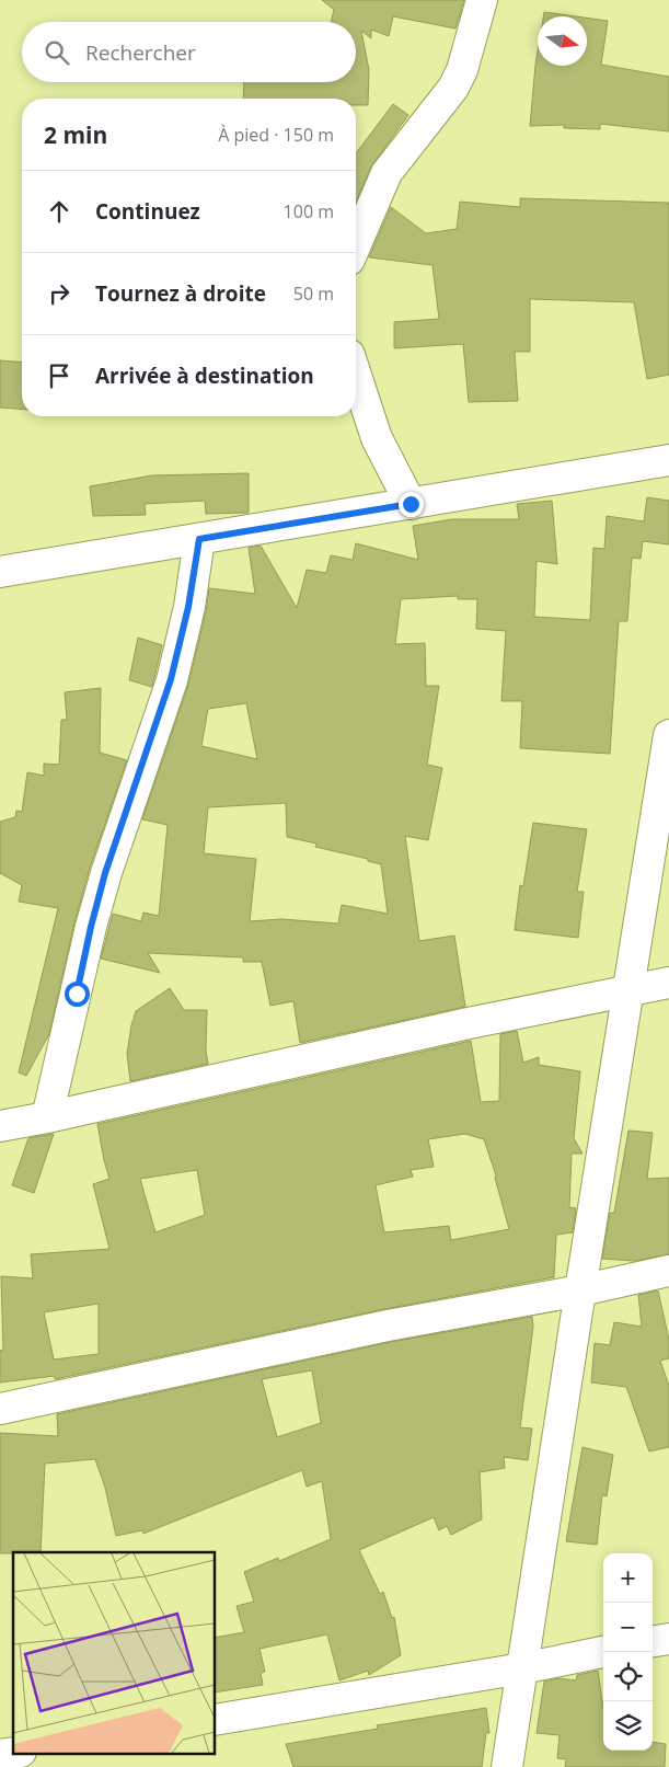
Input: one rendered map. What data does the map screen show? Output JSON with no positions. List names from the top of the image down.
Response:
{
  "north": "right",
  "page": {
    "search": "Rechercher",
    "heading": ["2 min", "À pied · 150 m"],
    "list": [
      ["Continuez", "100 m"],
      ["Tournez à droite", "50 m"],
      "Arrivée à destination"
    ],
    "map_buttons": ["+", "−"]
  }
}
